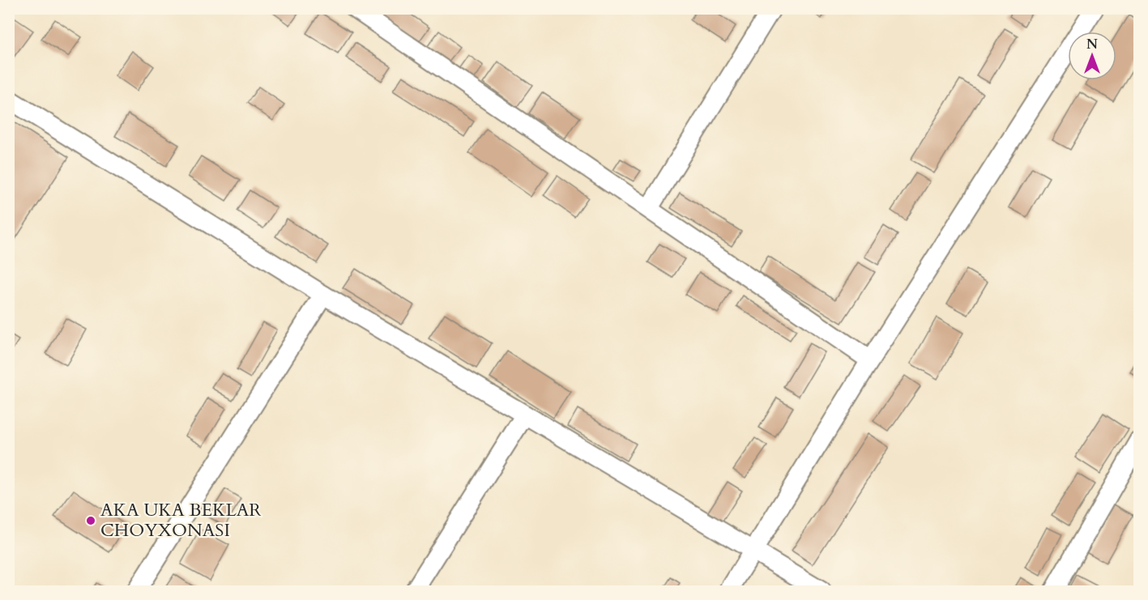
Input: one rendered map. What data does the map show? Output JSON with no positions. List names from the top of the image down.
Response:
{
  "places": ["AKA UKA BEKLAR CHOYXONASI"],
  "north": "top"
}
